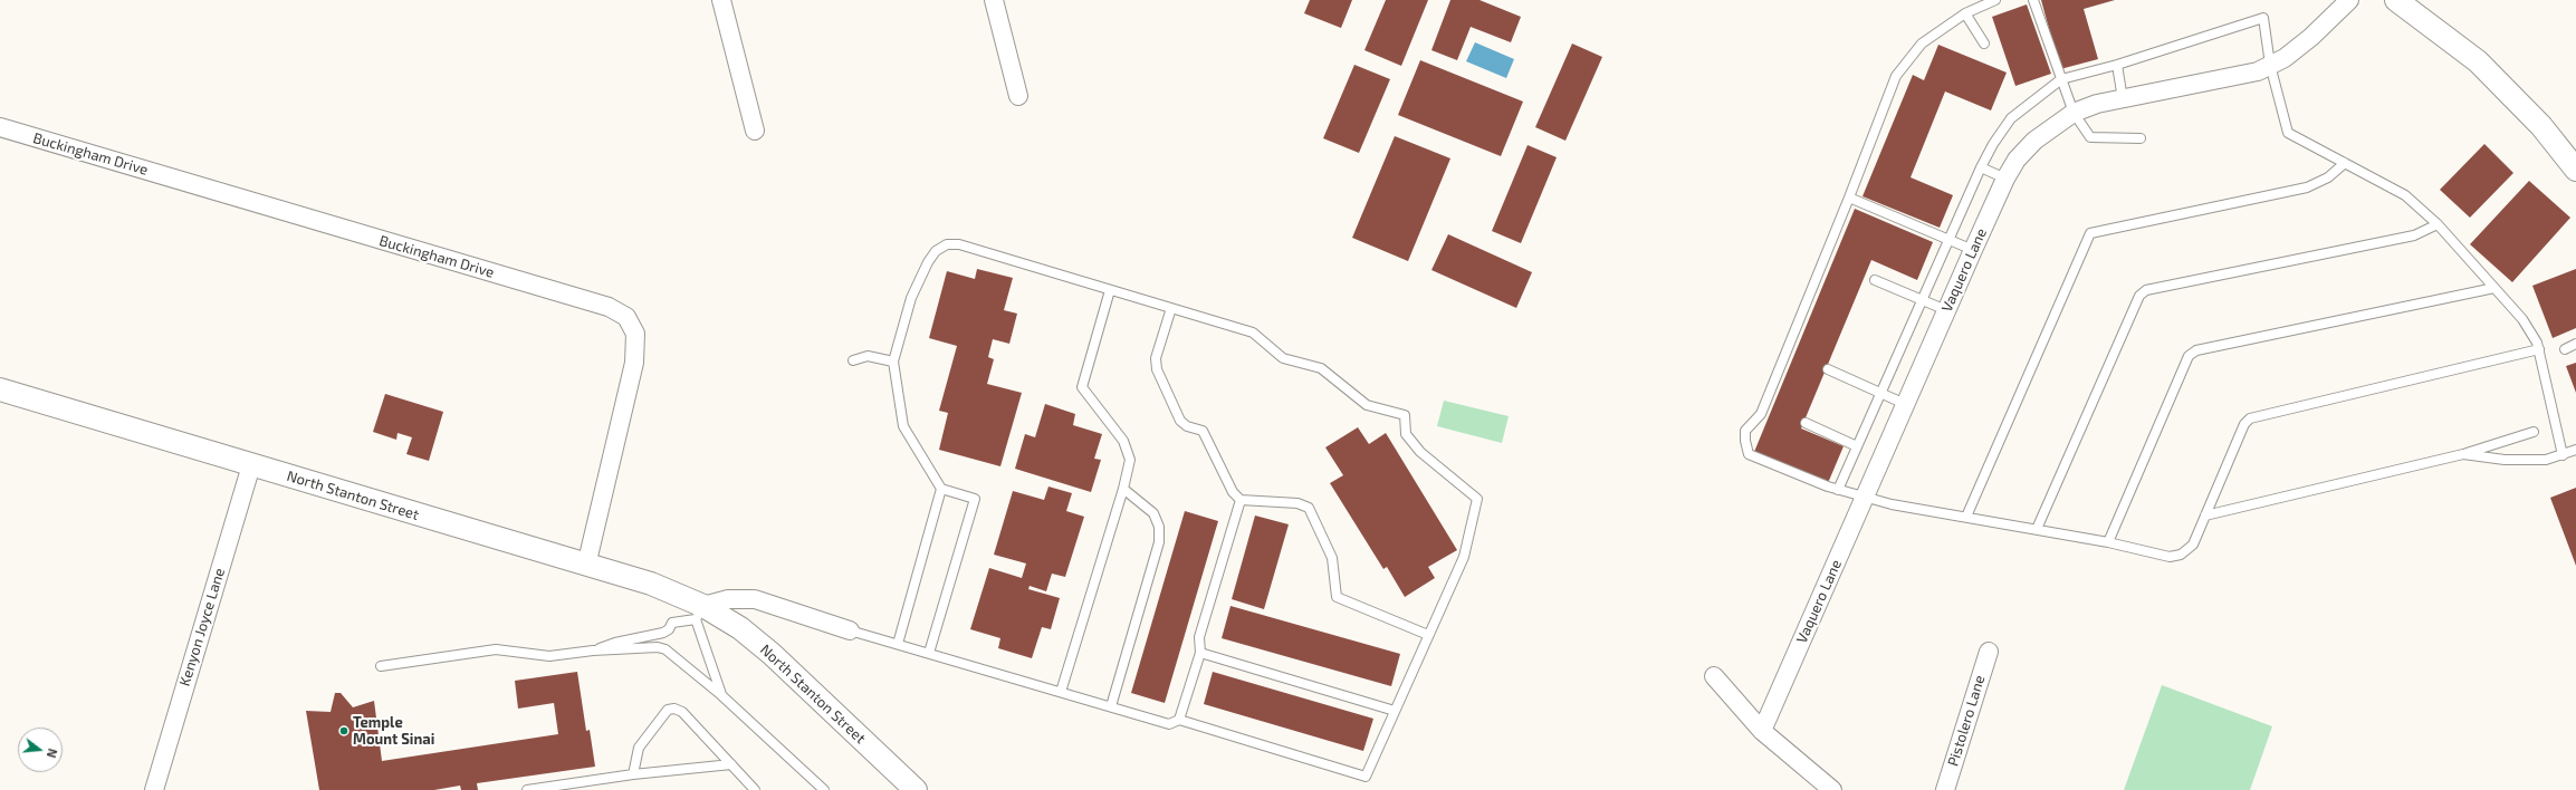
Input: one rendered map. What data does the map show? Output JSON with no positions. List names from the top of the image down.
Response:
{
  "streets": {
    "street": [
      "Buckingham Drive",
      "Vaquero Lane",
      "North Stanton Street",
      "Kenyon Joyce Lane",
      "Pistolero Lane"
    ]
  },
  "crossings": [
    ["Buckingham Drive", "North Stanton Street"],
    ["North Stanton Street", "Kenyon Joyce Lane"]
  ],
  "places": ["Temple Mount Sinai"],
  "north": "right"
}
